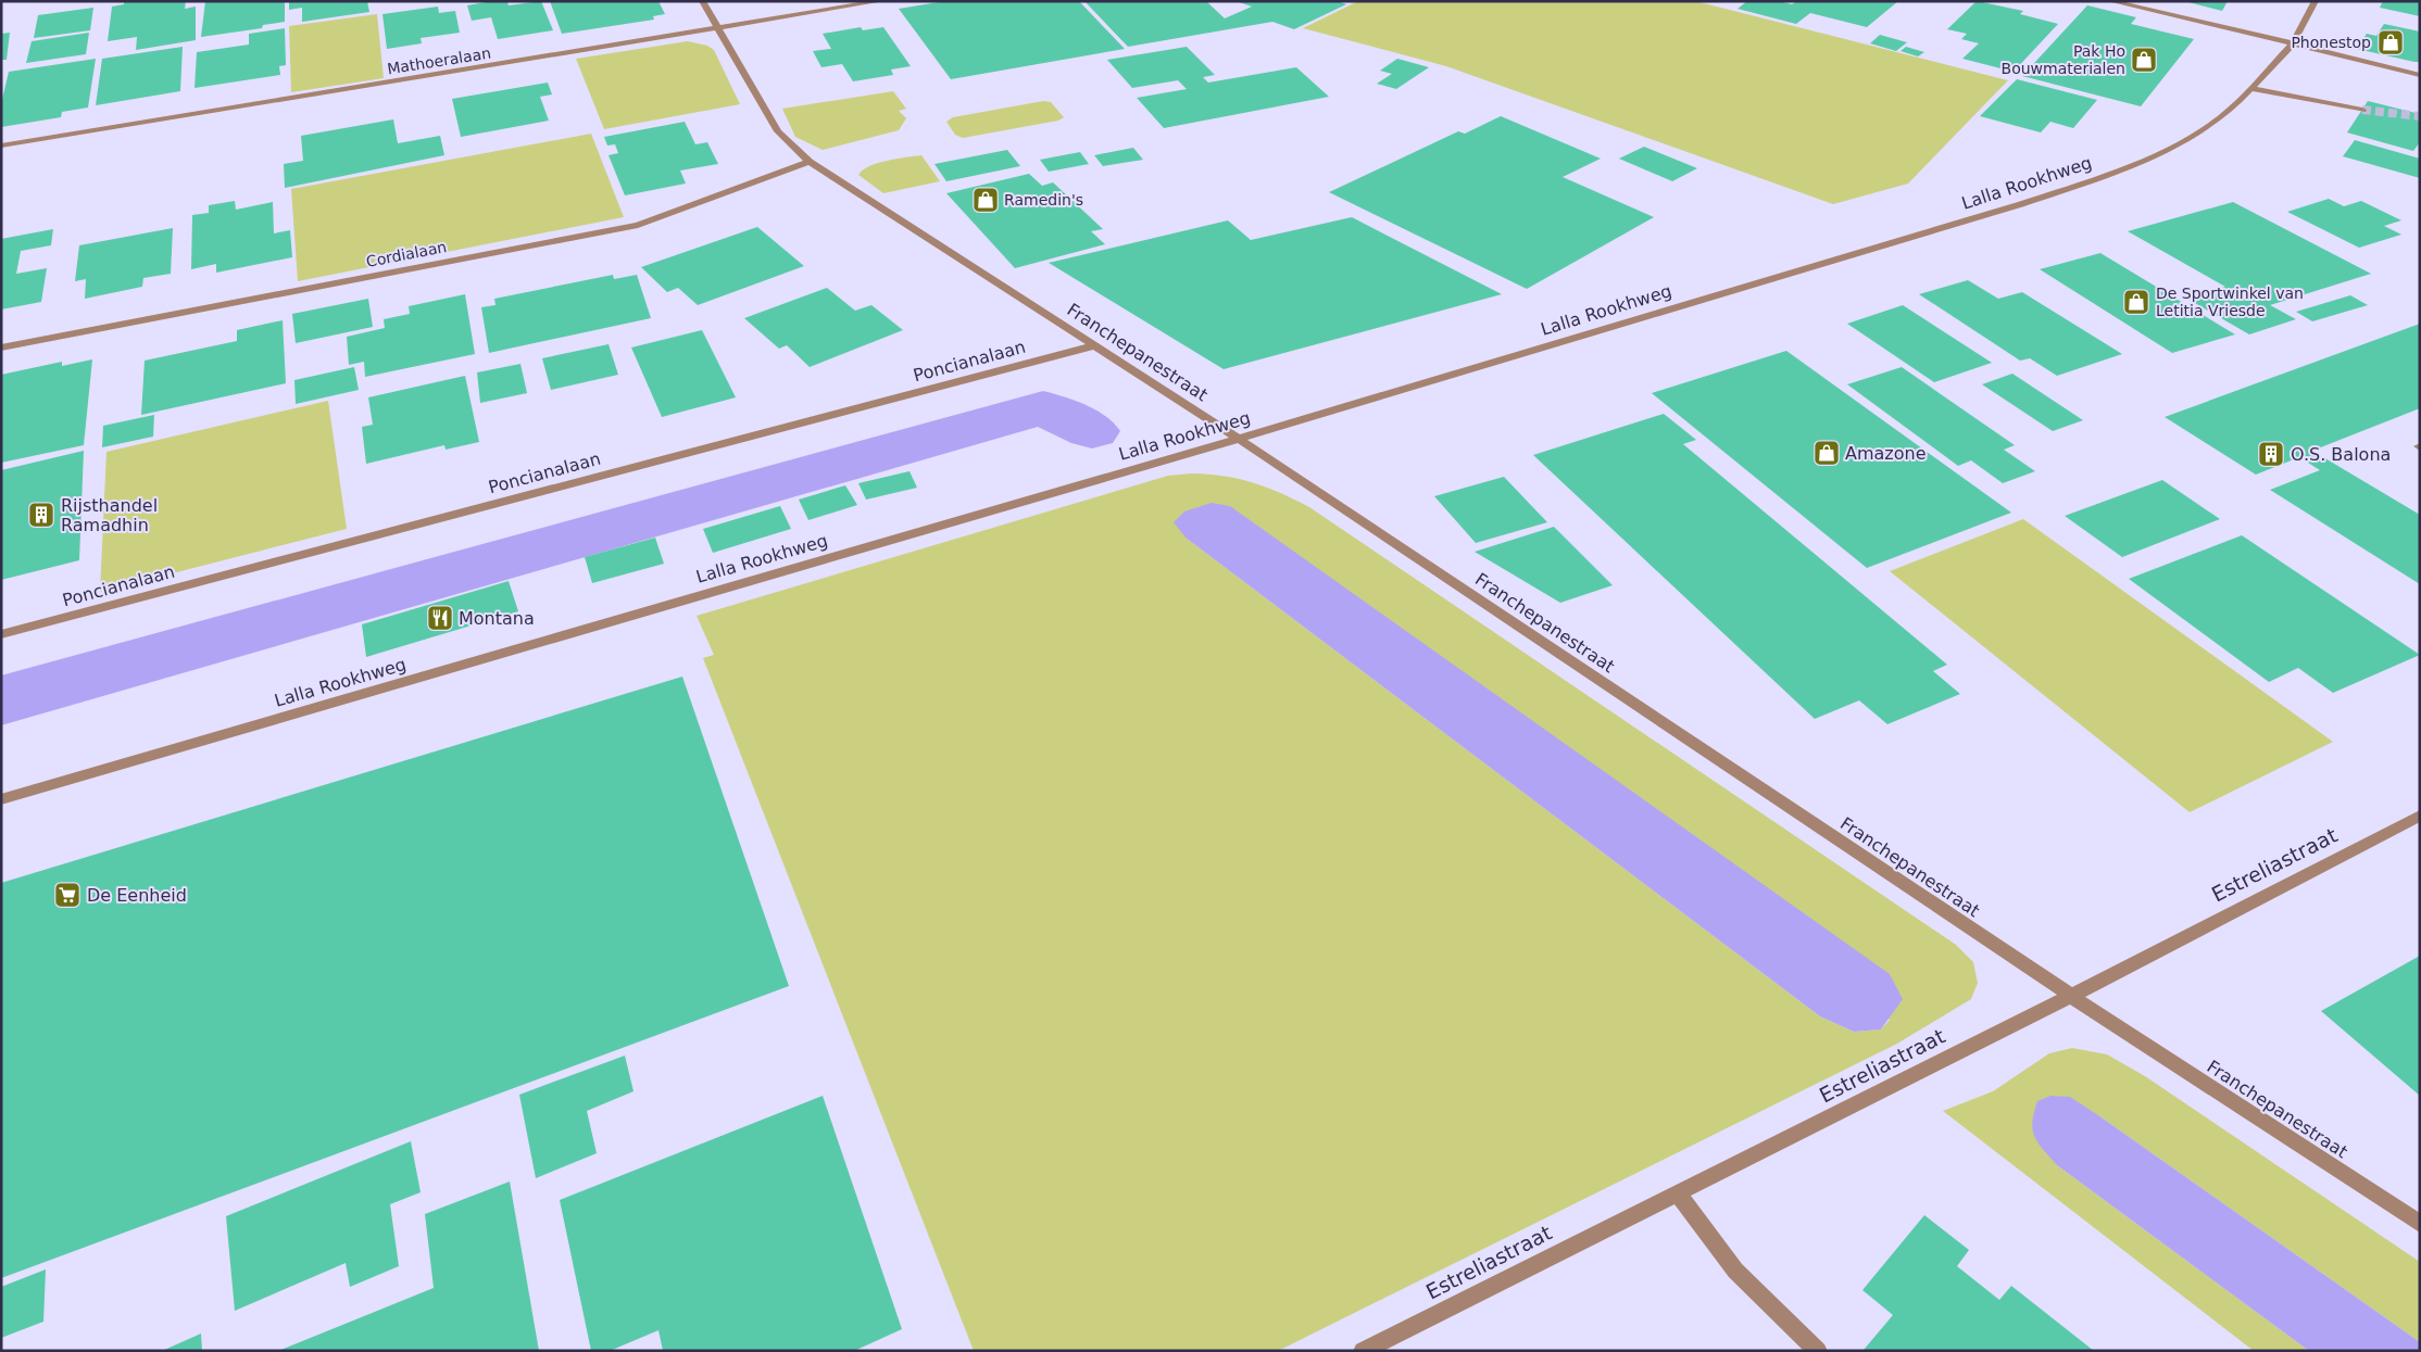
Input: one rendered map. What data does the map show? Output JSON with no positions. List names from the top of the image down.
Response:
{
  "streets": {
    "street": [
      "Mathoeralaan",
      "Lalla Rookhweg",
      "Cordialaan",
      "Franchepanestraat",
      "Poncianalaan",
      "Estreliastraat"
    ]
  },
  "crossings": [
    ["Mathoeralaan", "Franchepanestraat"],
    ["Lalla Rookhweg", "Franchepanestraat"],
    ["Cordialaan", "Franchepanestraat"],
    ["Franchepanestraat", "Poncianalaan"],
    ["Franchepanestraat", "Estreliastraat"]
  ],
  "places": {
    "shop": [
      "Phonestop",
      "Pak Ho Bouwmaterialen",
      "Ramedin's",
      "De Sportwinkel van Letitia Vriesde",
      "Amazone"
    ],
    "building": ["O.S. Balona", "Rijsthandel Ramadhin"],
    "restaurant": ["Montana"],
    "supermarket": ["De Eenheid"]
  }
}
